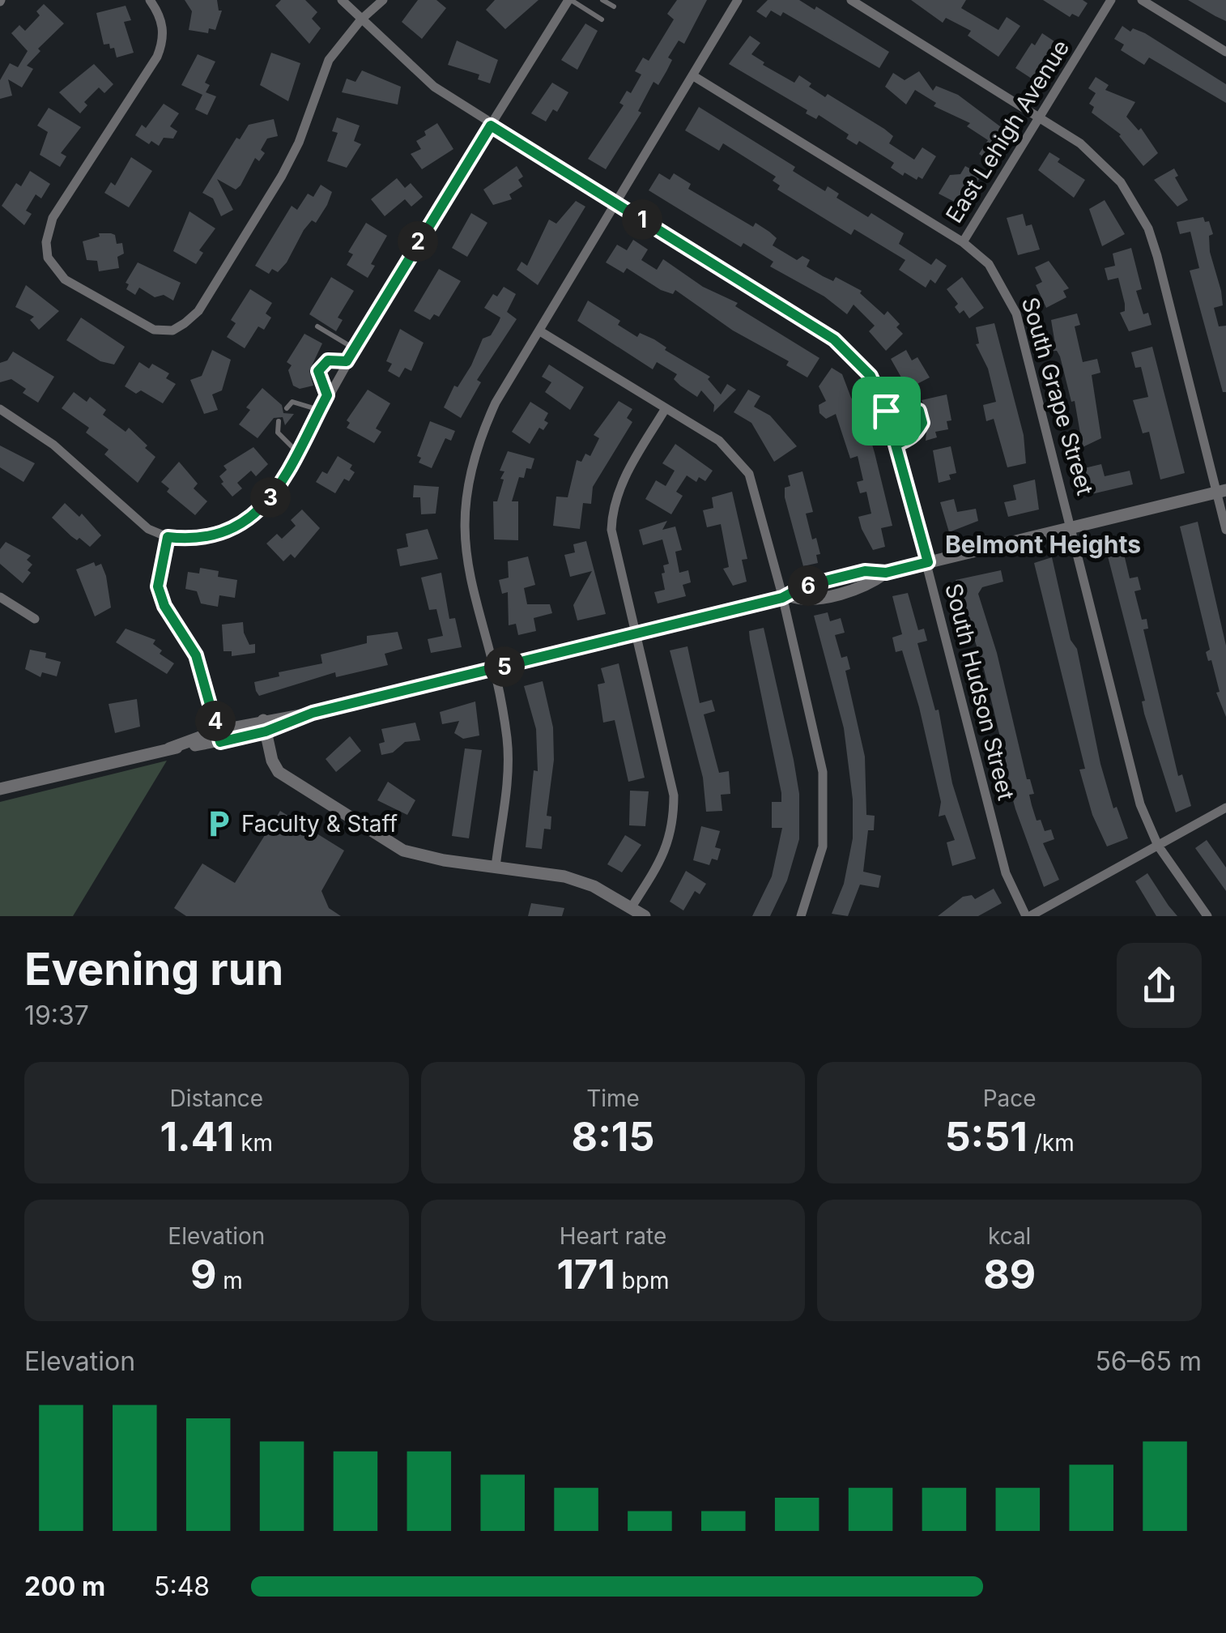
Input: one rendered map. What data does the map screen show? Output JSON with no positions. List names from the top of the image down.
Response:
{
  "streets": {
    "street": ["East Lehigh Avenue", "South Grape Street", "South Hudson Street"]
  },
  "crossings": [
    ["East Lehigh Avenue", "South Grape Street"]
  ],
  "districts": ["Belmont Heights"],
  "places": {
    "parking": ["Faculty & Staff"]
  },
  "page": {
    "pins": [
      "1",
      "2",
      "3",
      "6",
      "5",
      "4"
    ],
    "heading": ["Evening run", "19:37"],
    "stats": [
      ["Distance", "1.41 km"],
      ["Time", "8:15"],
      ["Pace", "5:51 /km"],
      ["Elevation", "9 m"],
      ["Heart rate", "171 bpm"],
      ["kcal", "89"]
    ],
    "chart": ["Elevation", "56–65 m"],
    "list": [
      {
        "name": "200 m",
        "note": "5:48"
      }
    ]
  }
}
